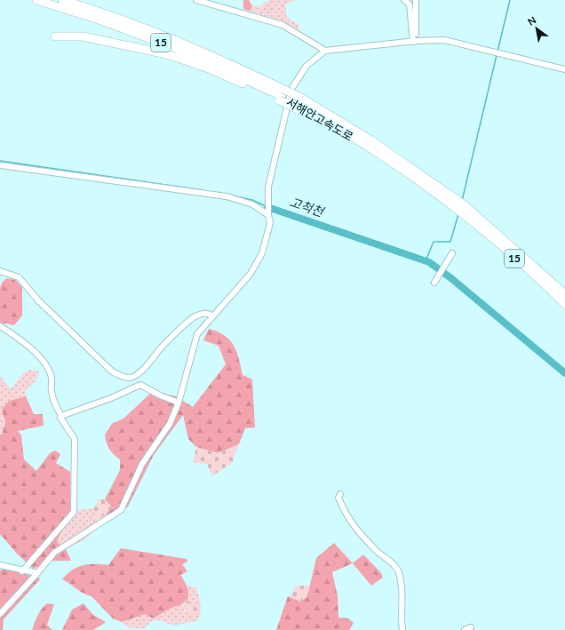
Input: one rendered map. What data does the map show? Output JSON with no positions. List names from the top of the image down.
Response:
{
  "streets": {
    "highway": ["15", "서해안고속도로"]
  },
  "water": ["고척천"],
  "north": "top left"
}
